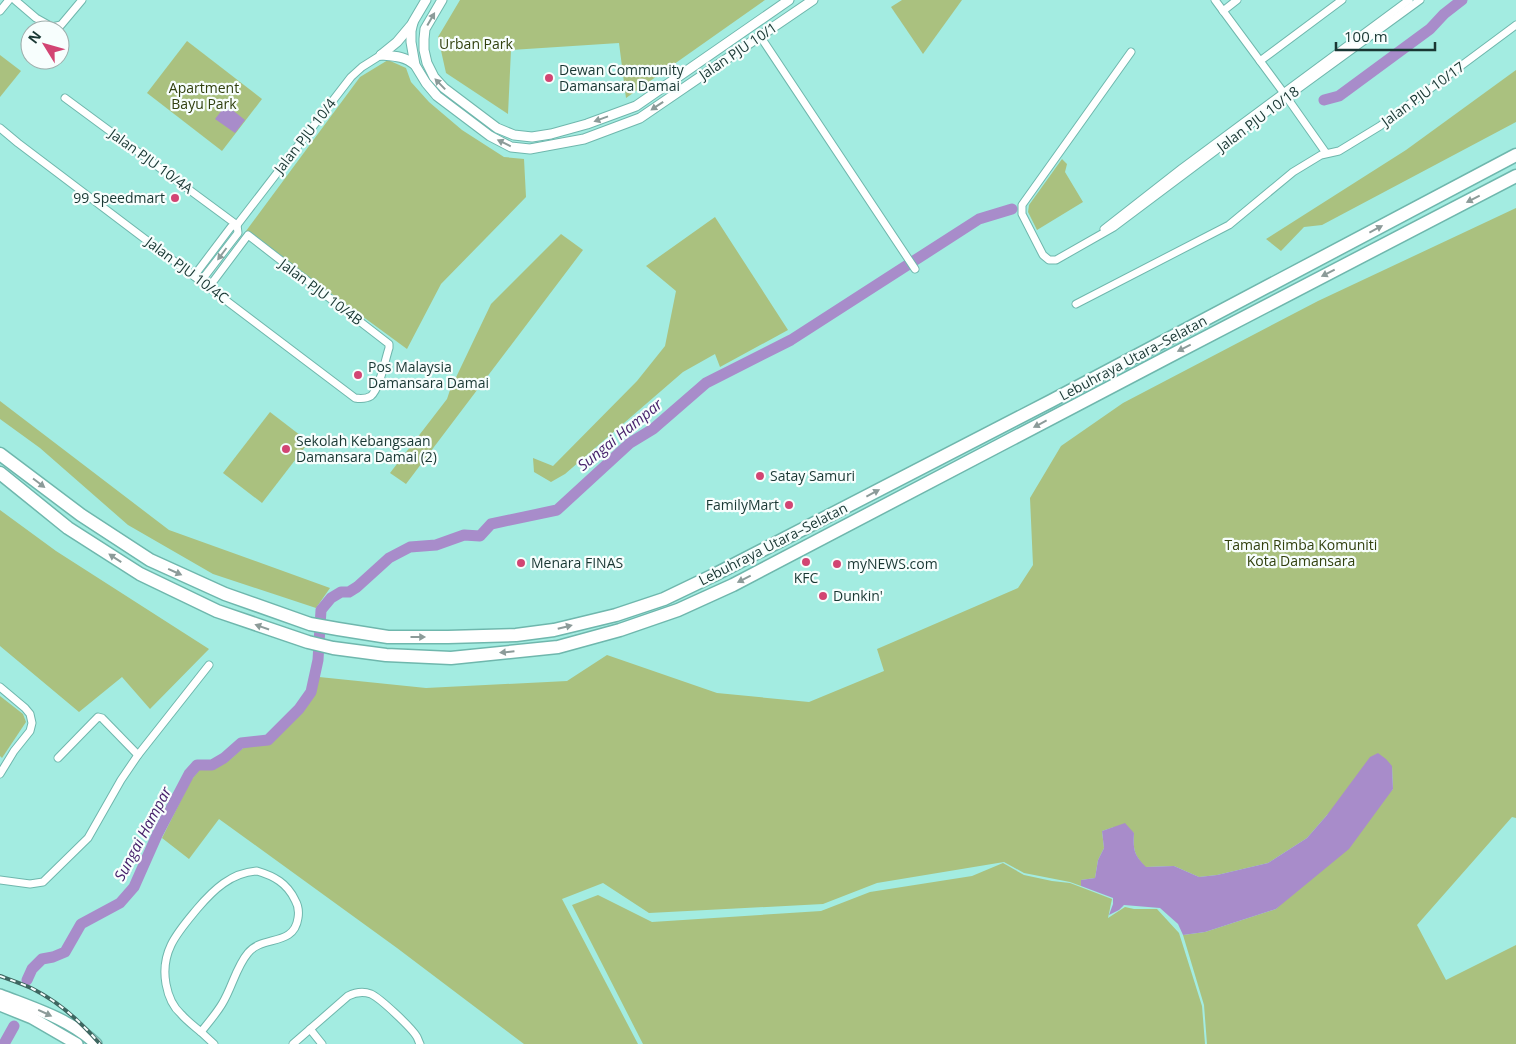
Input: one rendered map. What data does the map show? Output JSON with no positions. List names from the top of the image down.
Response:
{
  "streets": {
    "highway": ["Lebuhraya Utara–Selatan"],
    "street": [
      "Jalan PJU 10/1",
      "Jalan PJU 10/17",
      "Jalan PJU 10/18",
      "Jalan PJU 10/4",
      "Jalan PJU 10/4A",
      "Jalan PJU 10/4C",
      "Jalan PJU 10/4B"
    ]
  },
  "crossings": [
    ["Jalan PJU 10/4", "Jalan PJU 10/4A"],
    ["Jalan PJU 10/4", "Jalan PJU 10/4C"],
    ["Jalan PJU 10/4C", "Jalan PJU 10/4B"]
  ],
  "water": ["Sungai Hampar"],
  "parks": ["Urban Park", "Apartment Bayu Park", "Taman Rimba Komuniti Kota Damansara"],
  "places": [
    "Dewan Community Damansara Damai",
    "99 Speedmart",
    "Pos Malaysia Damansara Damai",
    "Sekolah Kebangsaan Damansara Damai (2)",
    "Satay Samuri",
    "FamilyMart",
    "KFC",
    "Menara FINAS",
    "myNEWS.com",
    "Dunkin'"
  ],
  "scale_bar": "100 m",
  "north": "top left"
}
